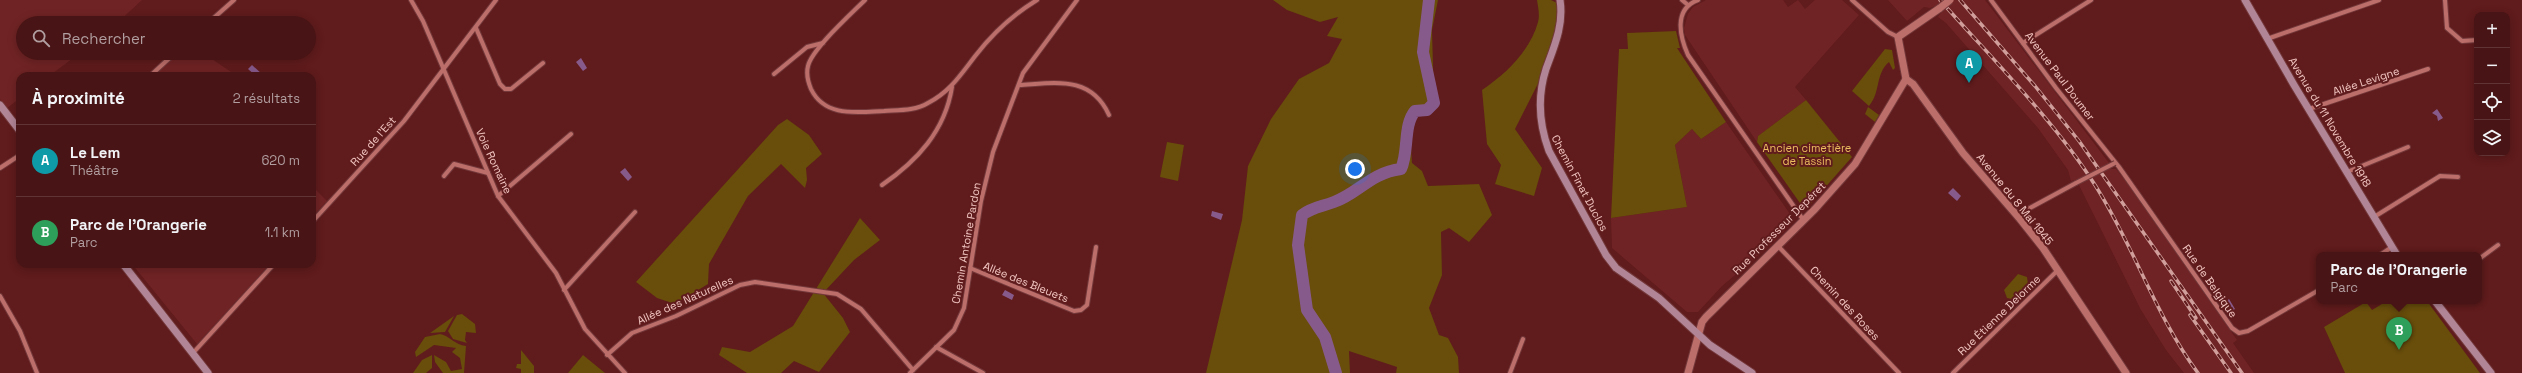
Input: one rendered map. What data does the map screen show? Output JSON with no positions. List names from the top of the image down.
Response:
{
  "streets": {
    "main road": ["Avenue du 11 Novembre 1918", "Chemin Finat Duclos"],
    "street": [
      "Avenue Paul Doumer",
      "Allée Levigne",
      "Rue de l'Est",
      "Voie Romaine",
      "Avenue du 8 Mai 1945",
      "Rue Professeur Depéret",
      "Chemin Antoine Pardon",
      "Rue de Belgique",
      "Allée des Bleuets",
      "Allée des Naturelles",
      "Chemin des Roses",
      "Rue Étienne Delorme"
    ]
  },
  "crossings": [
    ["Avenue Paul Doumer", "Rue de Belgique"],
    ["Allée Levigne", "Avenue du 11 Novembre 1918"],
    ["Rue de l'Est", "Voie Romaine"],
    ["Voie Romaine", "Allée des Naturelles"],
    ["Chemin Finat Duclos", "Rue Professeur Depéret"],
    ["Avenue du 8 Mai 1945", "Rue Professeur Depéret"],
    ["Avenue du 8 Mai 1945", "Rue Étienne Delorme"],
    ["Rue Professeur Depéret", "Chemin des Roses"],
    ["Chemin Antoine Pardon", "Allée des Bleuets"],
    ["Chemin Antoine Pardon", "Allée des Naturelles"]
  ],
  "parks": ["Ancien cimetière de Tassin"],
  "page": {
    "map_buttons": ["+", "−"],
    "search": "Rechercher",
    "pins": ["A", "B"],
    "heading": ["À proximité", "2 résultats"],
    "list": [
      {
        "mark": "A",
        "name": "Le Lem",
        "note": "Théâtre",
        "value": "620 m"
      },
      {
        "mark": "B",
        "name": "Parc de l'Orangerie",
        "note": "Parc",
        "value": "1.1 km"
      }
    ],
    "popup": ["Parc de l'Orangerie", "Parc"]
  }
}
